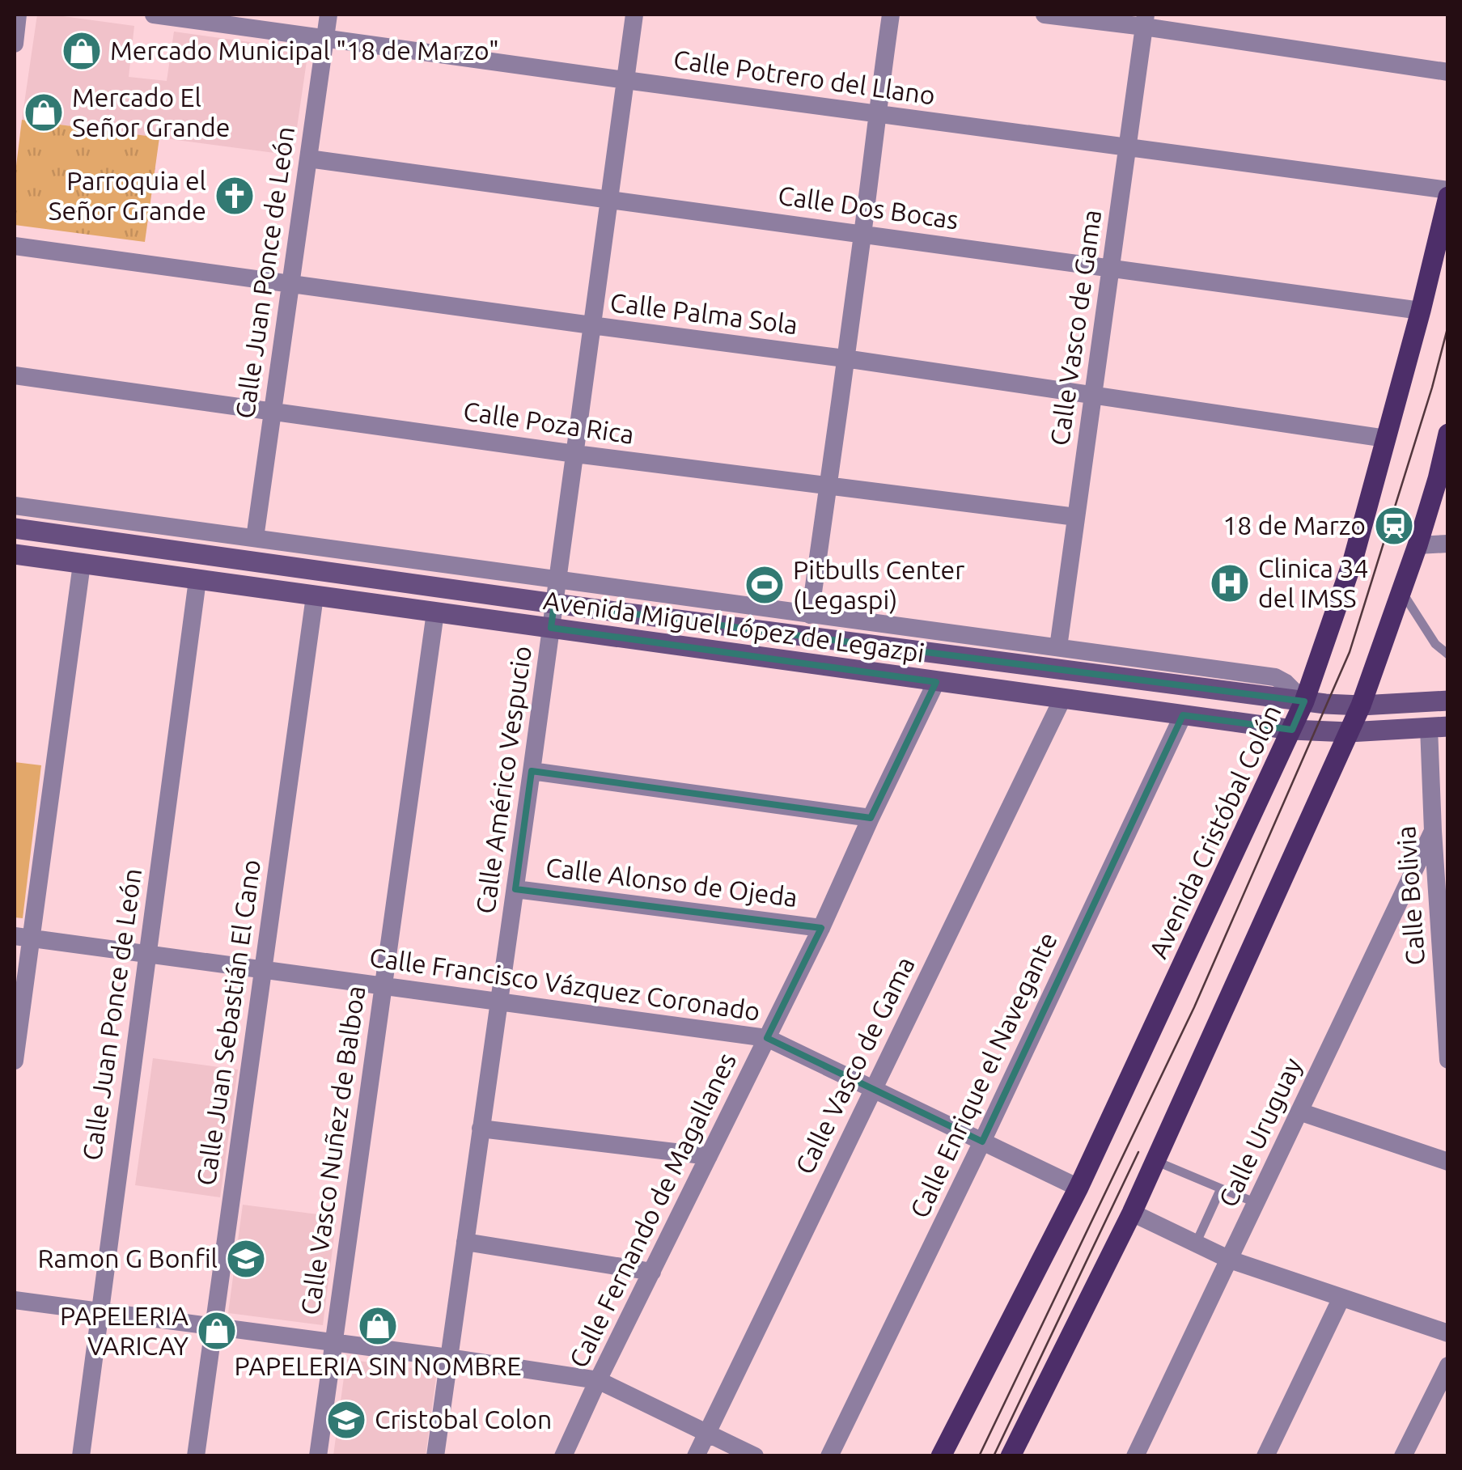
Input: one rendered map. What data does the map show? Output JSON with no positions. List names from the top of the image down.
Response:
{
  "streets": {
    "main road": ["Avenida Miguel López de Legazpi", "Avenida Cristóbal Colón"],
    "street": [
      "Calle Potrero del Llano",
      "Calle Dos Bocas",
      "Calle Juan Ponce de León",
      "Calle Palma Sola",
      "Calle Vasco de Gama",
      "Calle Poza Rica",
      "Calle Américo Vespucio",
      "Calle Alonso de Ojeda",
      "Calle Bolivia",
      "Calle Francisco Vázquez Coronado",
      "Calle Juan Sebastián El Cano",
      "Calle Enrique el Navegante",
      "Calle Uruguay",
      "Calle Vasco Nuñez de Balboa",
      "Calle Fernando de Magallanes"
    ]
  },
  "crossings": [
    ["Calle Potrero del Llano", "Calle Juan Ponce de León"],
    ["Calle Potrero del Llano", "Calle Vasco de Gama"],
    ["Calle Potrero del Llano", "Calle Américo Vespucio"],
    ["Calle Potrero del Llano", "Avenida Cristóbal Colón"],
    ["Calle Dos Bocas", "Calle Juan Ponce de León"],
    ["Calle Dos Bocas", "Calle Vasco de Gama"],
    ["Calle Dos Bocas", "Calle Américo Vespucio"],
    ["Calle Dos Bocas", "Avenida Cristóbal Colón"],
    ["Calle Juan Ponce de León", "Calle Palma Sola"],
    ["Calle Juan Ponce de León", "Calle Poza Rica"],
    ["Calle Juan Ponce de León", "Avenida Miguel López de Legazpi"],
    ["Calle Juan Ponce de León", "Calle Francisco Vázquez Coronado"],
    ["Calle Palma Sola", "Calle Vasco de Gama"],
    ["Calle Palma Sola", "Calle Américo Vespucio"],
    ["Calle Palma Sola", "Avenida Cristóbal Colón"],
    ["Calle Vasco de Gama", "Calle Poza Rica"],
    ["Calle Vasco de Gama", "Avenida Miguel López de Legazpi"],
    ["Calle Vasco de Gama", "Calle Francisco Vázquez Coronado"],
    ["Calle Poza Rica", "Calle Américo Vespucio"],
    ["Avenida Miguel López de Legazpi", "Calle Américo Vespucio"],
    ["Avenida Miguel López de Legazpi", "Avenida Cristóbal Colón"],
    ["Avenida Miguel López de Legazpi", "Calle Bolivia"],
    ["Avenida Miguel López de Legazpi", "Calle Juan Sebastián El Cano"],
    ["Avenida Miguel López de Legazpi", "Calle Enrique el Navegante"],
    ["Avenida Miguel López de Legazpi", "Calle Vasco Nuñez de Balboa"],
    ["Avenida Miguel López de Legazpi", "Calle Fernando de Magallanes"],
    ["Calle Américo Vespucio", "Calle Alonso de Ojeda"],
    ["Calle Américo Vespucio", "Calle Francisco Vázquez Coronado"],
    ["Avenida Cristóbal Colón", "Calle Francisco Vázquez Coronado"],
    ["Calle Alonso de Ojeda", "Calle Fernando de Magallanes"],
    ["Calle Bolivia", "Calle Uruguay"],
    ["Calle Francisco Vázquez Coronado", "Calle Juan Sebastián El Cano"],
    ["Calle Francisco Vázquez Coronado", "Calle Enrique el Navegante"],
    ["Calle Francisco Vázquez Coronado", "Calle Vasco Nuñez de Balboa"],
    ["Calle Francisco Vázquez Coronado", "Calle Fernando de Magallanes"]
  ],
  "places": {
    "shop": [
      "Mercado Municipal \"18 de Marzo\"",
      "Mercado El Señor Grande",
      "PAPELERIA SIN NOMBRE",
      "PAPELERIA VARICAY"
    ],
    "church": ["Parroquia el Señor Grande"],
    "station": ["18 de Marzo"],
    "hospital": ["Clinica 34 del IMSS"],
    "sports": ["Pitbulls Center (Legaspi)"],
    "school or university": ["Ramon G Bonfil", "Cristobal Colon"]
  }
}
